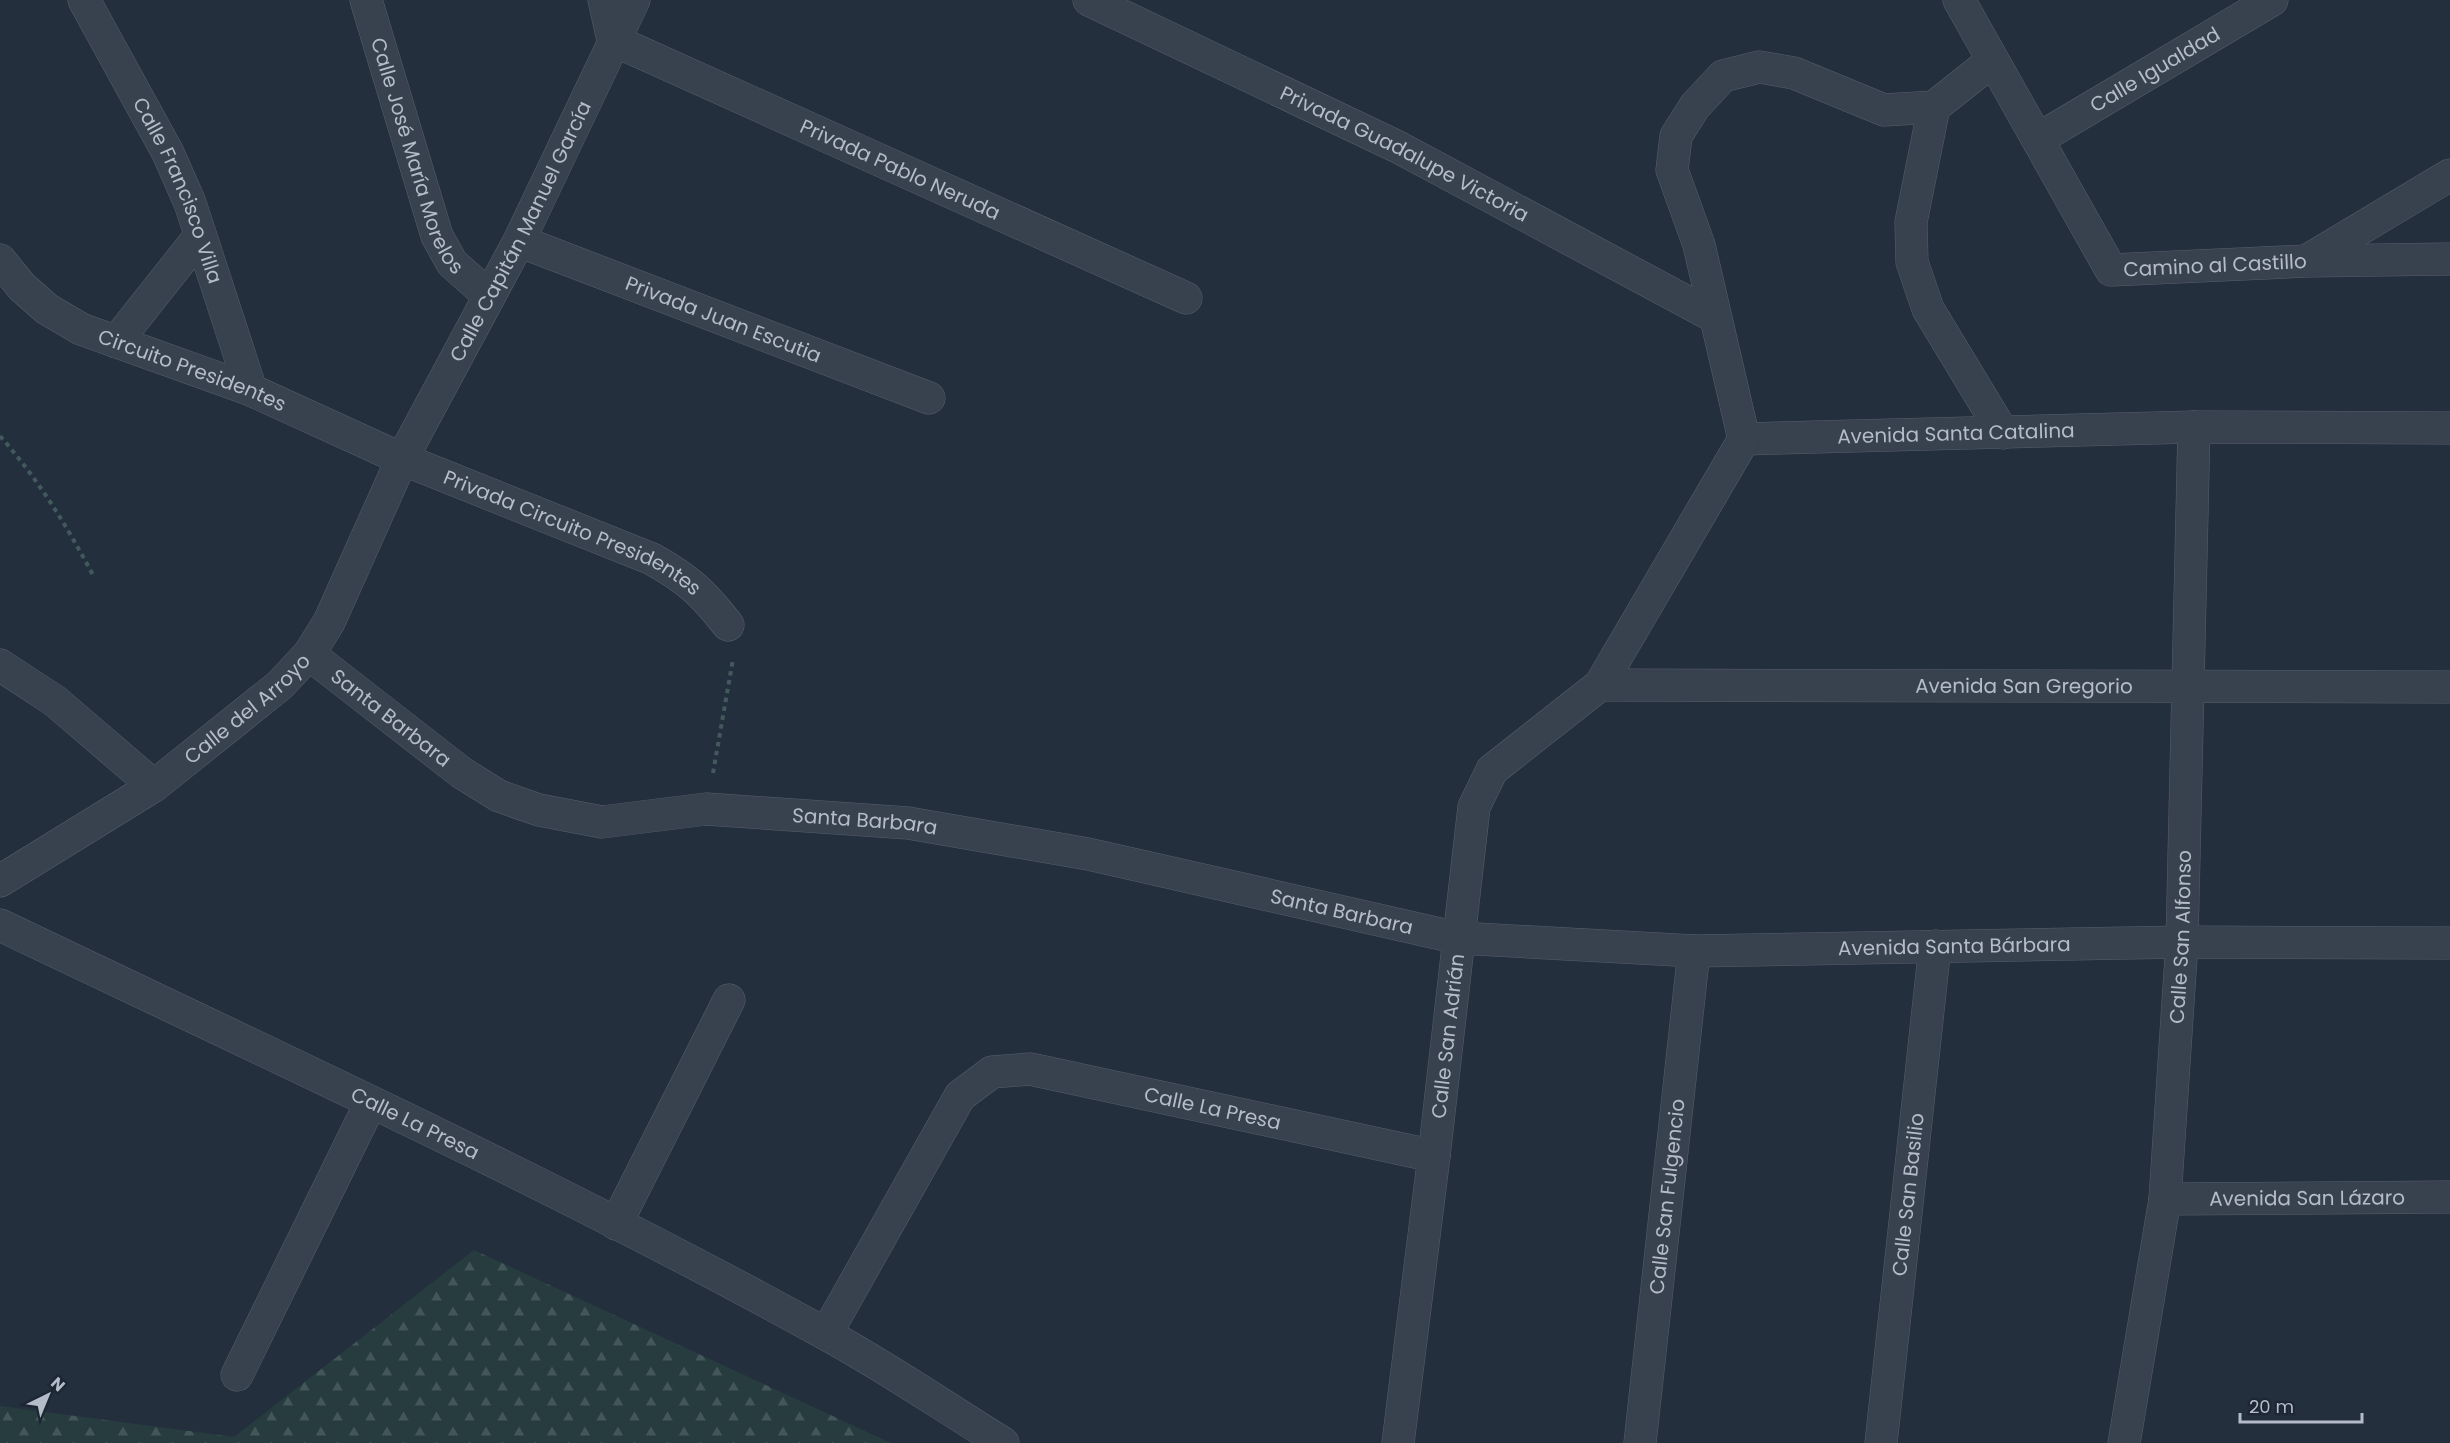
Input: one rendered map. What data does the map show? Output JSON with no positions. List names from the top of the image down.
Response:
{
  "streets": {
    "street": [
      "Calle Igualdad",
      "Calle José María Morelos",
      "Privada Guadalupe Victoria",
      "Privada Pablo Neruda",
      "Calle Francisco Villa",
      "Calle Capitán Manuel García",
      "Camino al Castillo",
      "Privada Juan Escutia",
      "Circuito Presidentes",
      "Avenida Santa Catalina",
      "Privada Circuito Presidentes",
      "Avenida San Gregorio",
      "Calle del Arroyo",
      "Santa Barbara",
      "Calle San Alfonso",
      "Avenida Santa Bárbara",
      "Calle San Adrián",
      "Calle La Presa",
      "Calle San Basilio",
      "Calle San Fulgencio",
      "Avenida San Lázaro"
    ]
  },
  "crossings": [
    ["Calle Igualdad", "Camino al Castillo"],
    ["Calle José María Morelos", "Calle Capitán Manuel García"],
    ["Privada Pablo Neruda", "Calle Capitán Manuel García"],
    ["Calle Francisco Villa", "Circuito Presidentes"],
    ["Calle Capitán Manuel García", "Privada Juan Escutia"],
    ["Calle Capitán Manuel García", "Circuito Presidentes"],
    ["Calle Capitán Manuel García", "Privada Circuito Presidentes"],
    ["Calle Capitán Manuel García", "Calle del Arroyo"],
    ["Circuito Presidentes", "Privada Circuito Presidentes"],
    ["Circuito Presidentes", "Calle del Arroyo"],
    ["Avenida Santa Catalina", "Calle San Alfonso"],
    ["Privada Circuito Presidentes", "Calle del Arroyo"],
    ["Avenida San Gregorio", "Calle San Alfonso"],
    ["Avenida San Gregorio", "Calle San Adrián"],
    ["Calle del Arroyo", "Santa Barbara"],
    ["Santa Barbara", "Avenida Santa Bárbara"],
    ["Santa Barbara", "Calle San Adrián"],
    ["Calle San Alfonso", "Avenida Santa Bárbara"],
    ["Calle San Alfonso", "Avenida San Lázaro"],
    ["Avenida Santa Bárbara", "Calle San Adrián"],
    ["Avenida Santa Bárbara", "Calle San Basilio"],
    ["Avenida Santa Bárbara", "Calle San Fulgencio"],
    ["Calle San Adrián", "Calle La Presa"]
  ],
  "scale_bar": "20 m",
  "north": "top right"
}
